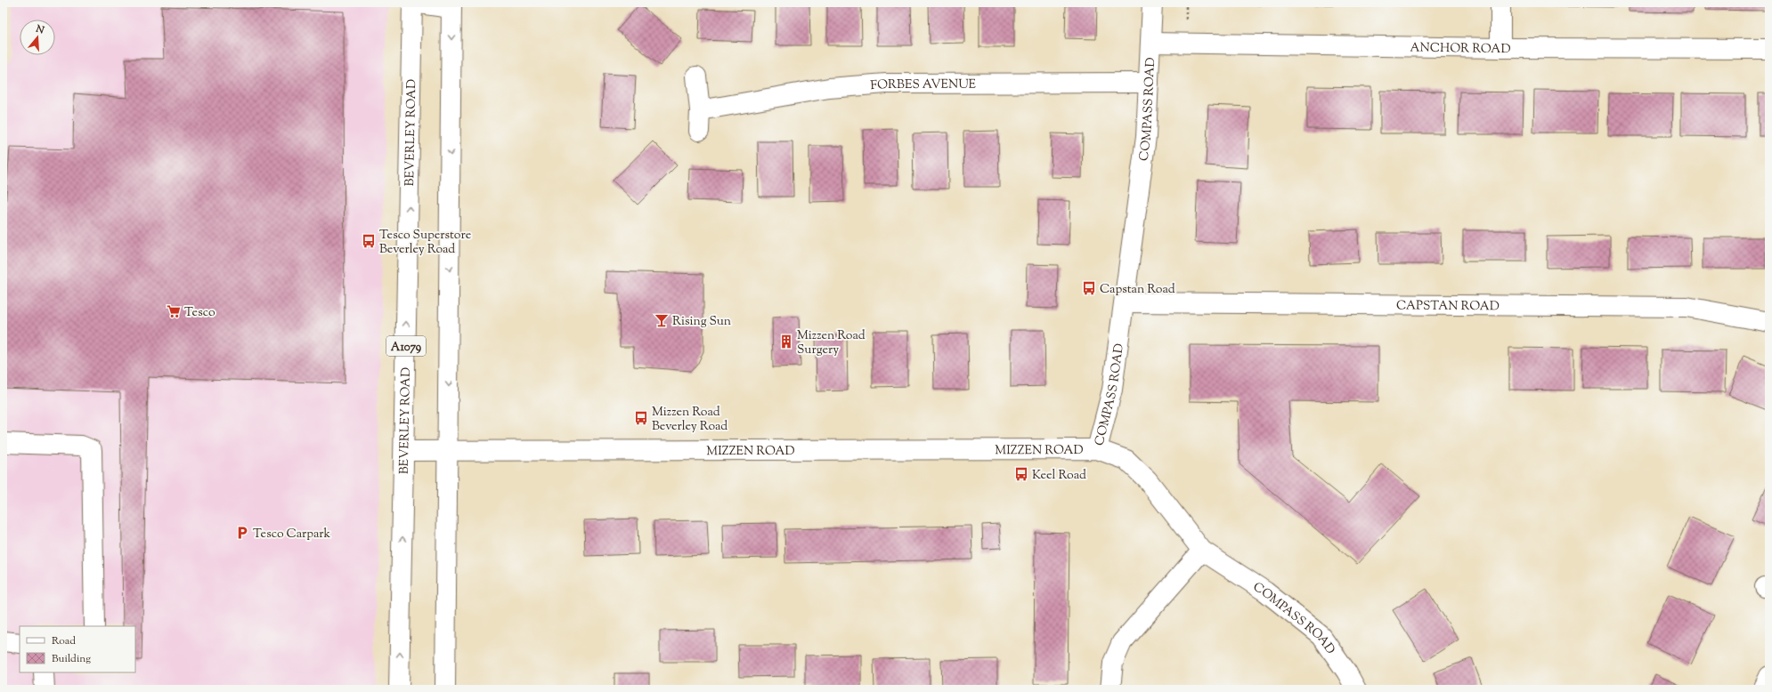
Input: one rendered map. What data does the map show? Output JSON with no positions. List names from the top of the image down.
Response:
{
  "streets": {
    "street": [
      "ANCHOR ROAD",
      "FORBES AVENUE",
      "COMPASS ROAD",
      "BEVERLEY ROAD",
      "CAPSTAN ROAD",
      "A1079",
      "MIZZEN ROAD"
    ]
  },
  "crossings": [
    ["ANCHOR ROAD", "COMPASS ROAD"],
    ["FORBES AVENUE", "COMPASS ROAD"],
    ["COMPASS ROAD", "CAPSTAN ROAD"],
    ["COMPASS ROAD", "MIZZEN ROAD"],
    ["BEVERLEY ROAD", "MIZZEN ROAD"]
  ],
  "places": {
    "bus stop": [
      "Tesco Superstore Beverley Road",
      "Capstan Road",
      "Mizzen Road Beverley Road",
      "Keel Road"
    ],
    "supermarket": ["Tesco"],
    "bar": ["Rising Sun"],
    "building": ["Mizzen Road Surgery"],
    "parking": ["Tesco Carpark"]
  },
  "legend": ["Road", "Building"],
  "north": "top"
}
